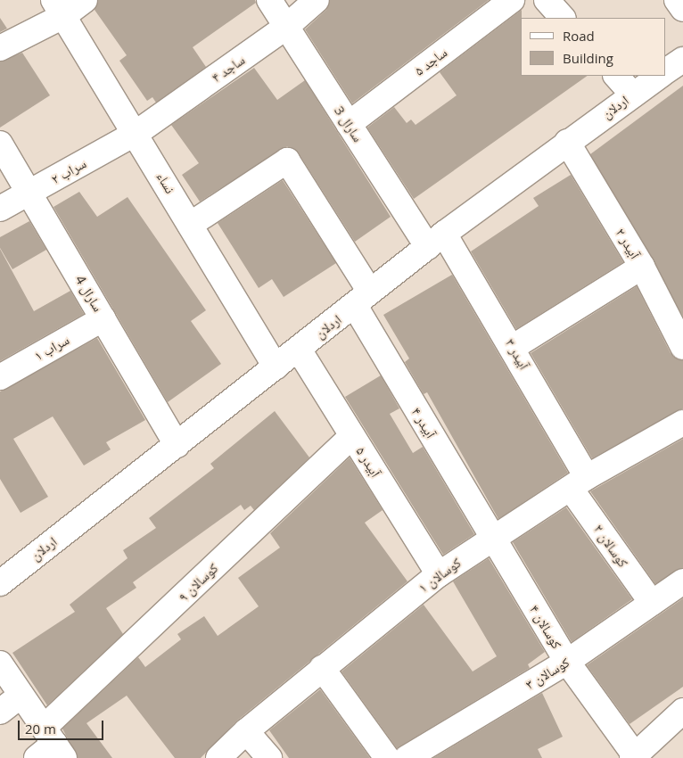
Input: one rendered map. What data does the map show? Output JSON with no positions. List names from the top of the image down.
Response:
{
  "streets": {
    "street": [
      "ساجد ۵",
      "ساجد ۴",
      "اردلان",
      "سارال 3",
      "سراب ۲",
      "نساء",
      "آبیدر ۲",
      "سارال 4",
      "سراب ۱",
      "آبیدر ۳",
      "آبیدر ۴",
      "آبیدر ۵",
      "کوسالان ۲",
      "کوسالان ۱",
      "کوسالان ۹",
      "کوسالان ۴",
      "کوسالان ۳"
    ]
  },
  "crossings": [
    ["ساجد ۵", "سارال 3"],
    ["ساجد ۴", "سارال 3"],
    ["ساجد ۴", "سراب ۲"],
    ["ساجد ۴", "نساء"],
    ["اردلان", "سارال 3"],
    ["اردلان", "نساء"],
    ["اردلان", "آبیدر ۲"],
    ["اردلان", "سارال 4"],
    ["اردلان", "آبیدر ۳"],
    ["اردلان", "آبیدر ۴"],
    ["اردلان", "آبیدر ۵"],
    ["سارال 3", "آبیدر ۳"],
    ["سراب ۲", "نساء"],
    ["سراب ۲", "سارال 4"],
    ["نساء", "آبیدر ۴"],
    ["سارال 4", "سراب ۱"],
    ["آبیدر ۳", "کوسالان ۲"],
    ["آبیدر ۳", "کوسالان ۱"],
    ["آبیدر ۴", "کوسالان ۱"],
    ["آبیدر ۴", "کوسالان ۴"],
    ["آبیدر ۵", "کوسالان ۱"],
    ["آبیدر ۵", "کوسالان ۹"],
    ["کوسالان ۲", "کوسالان ۱"],
    ["کوسالان ۲", "کوسالان ۳"],
    ["کوسالان ۱", "کوسالان ۴"],
    ["کوسالان ۴", "کوسالان ۳"]
  ],
  "legend": ["Road", "Building"],
  "scale_bar": "20 m"
}
